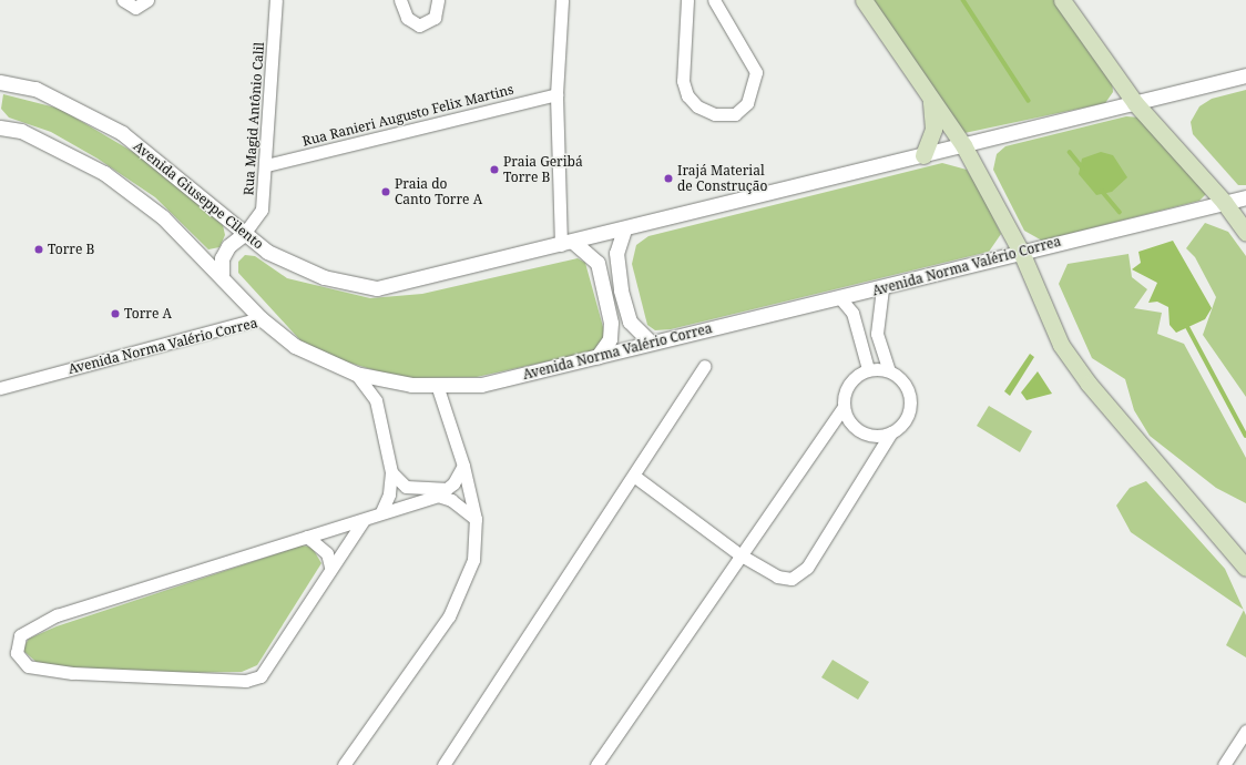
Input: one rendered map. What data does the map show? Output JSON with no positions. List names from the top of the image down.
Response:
{
  "streets": {
    "street": [
      "Rua Ranieri Augusto Felix Martins",
      "Rua Magid Antônio Calil",
      "Avenida Giuseppe Cilento",
      "Avenida Norma Valério Correa"
    ]
  },
  "crossings": [
    ["Rua Ranieri Augusto Felix Martins", "Rua Magid Antônio Calil"],
    ["Rua Magid Antônio Calil", "Avenida Giuseppe Cilento"]
  ],
  "places": [
    "Praia Geribá Torre B",
    "Irajá Material de Construção",
    "Praia do Canto Torre A",
    "Torre B",
    "Torre A"
  ]
}
